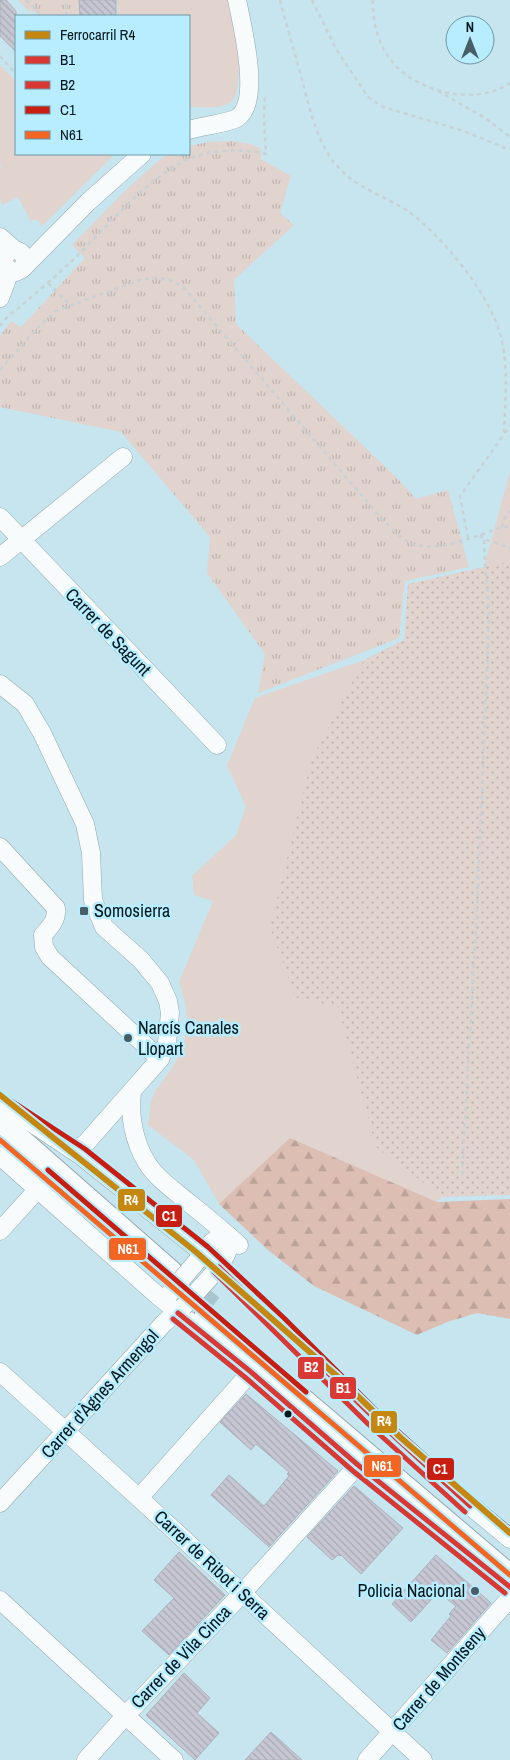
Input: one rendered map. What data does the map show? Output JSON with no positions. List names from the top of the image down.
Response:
{
  "streets": {
    "street": [
      "Carrer de Sagunt",
      "Carrer d'Àgnes Armengol",
      "Carrer de Ribot i Serra",
      "Carrer de Vila Cinca",
      "Carrer de Montseny"
    ]
  },
  "crossings": [
    ["Carrer d'Àgnes Armengol", "Carrer de Ribot i Serra"],
    ["Carrer de Ribot i Serra", "Carrer de Vila Cinca"],
    ["Carrer de Ribot i Serra", "Carrer de Montseny"]
  ],
  "places": {
    "transit": ["Somosierra"],
    "other": ["Narcís Canales Llopart", "Policia Nacional"]
  },
  "lines": [
    "rail line R4",
    "transit line C1",
    "transit line N61",
    "transit line B1",
    "transit line B2"
  ],
  "legend": [
    "Ferrocarril R4",
    "B1",
    "B2",
    "C1",
    "N61"
  ],
  "north": "top"
}
